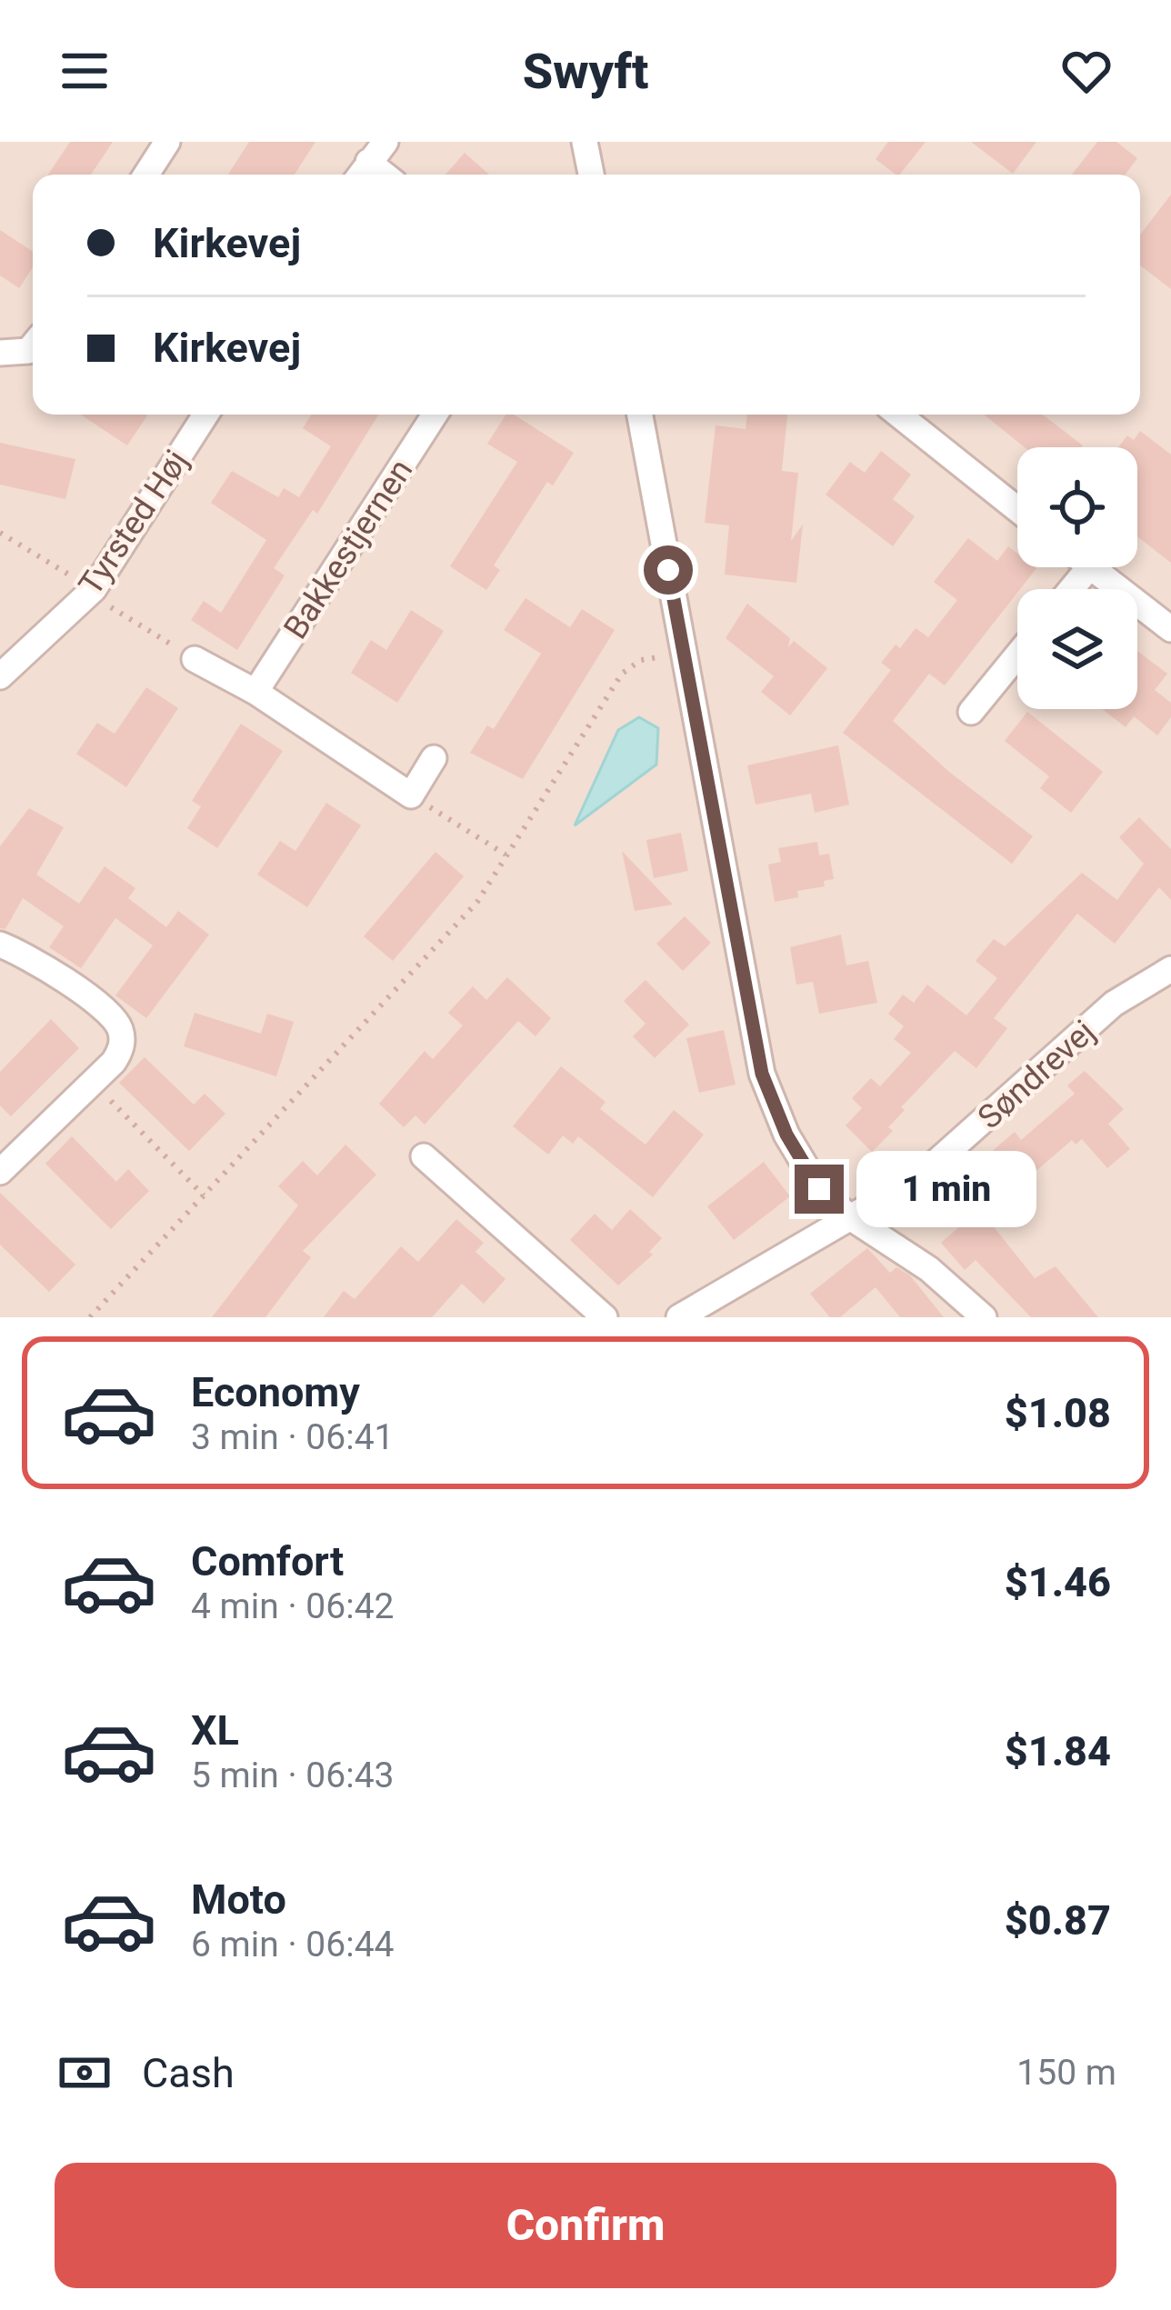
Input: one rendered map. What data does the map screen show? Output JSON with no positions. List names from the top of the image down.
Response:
{
  "streets": {
    "street": ["Tyrsted Høj", "Bakkestjernen", "Søndrevej"]
  },
  "page": {
    "header": "Swyft",
    "banner": ["Kirkevej", "Kirkevej"],
    "bubble": "1 min",
    "list": [
      {
        "name": "Economy",
        "note": "3 min · 06:41",
        "value": "$1.08"
      },
      {
        "name": "Comfort",
        "note": "4 min · 06:42",
        "value": "$1.46"
      },
      {
        "name": "XL",
        "note": "5 min · 06:43",
        "value": "$1.84"
      },
      {
        "name": "Moto",
        "note": "6 min · 06:44",
        "value": "$0.87"
      }
    ],
    "pay": ["Cash", "150 m"],
    "buttons": "Confirm"
  }
}
